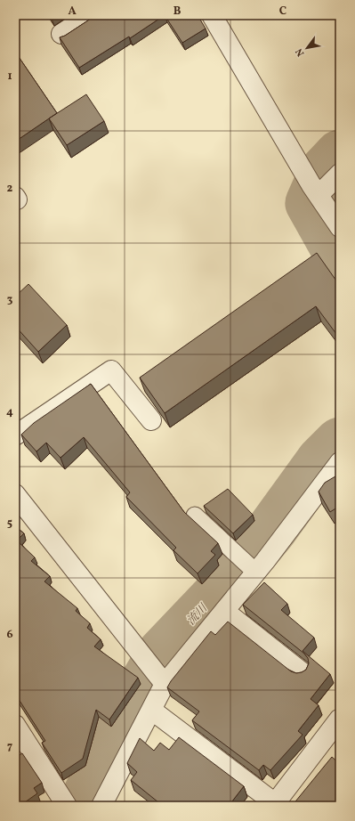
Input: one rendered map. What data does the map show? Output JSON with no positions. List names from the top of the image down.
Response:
{
  "water": ["流川"],
  "north": "bottom left",
  "grid": {
    "columns": ["A", "B", "C"],
    "rows": [
      "1",
      "2",
      "3",
      "4",
      "5",
      "6",
      "7"
    ]
  }
}
